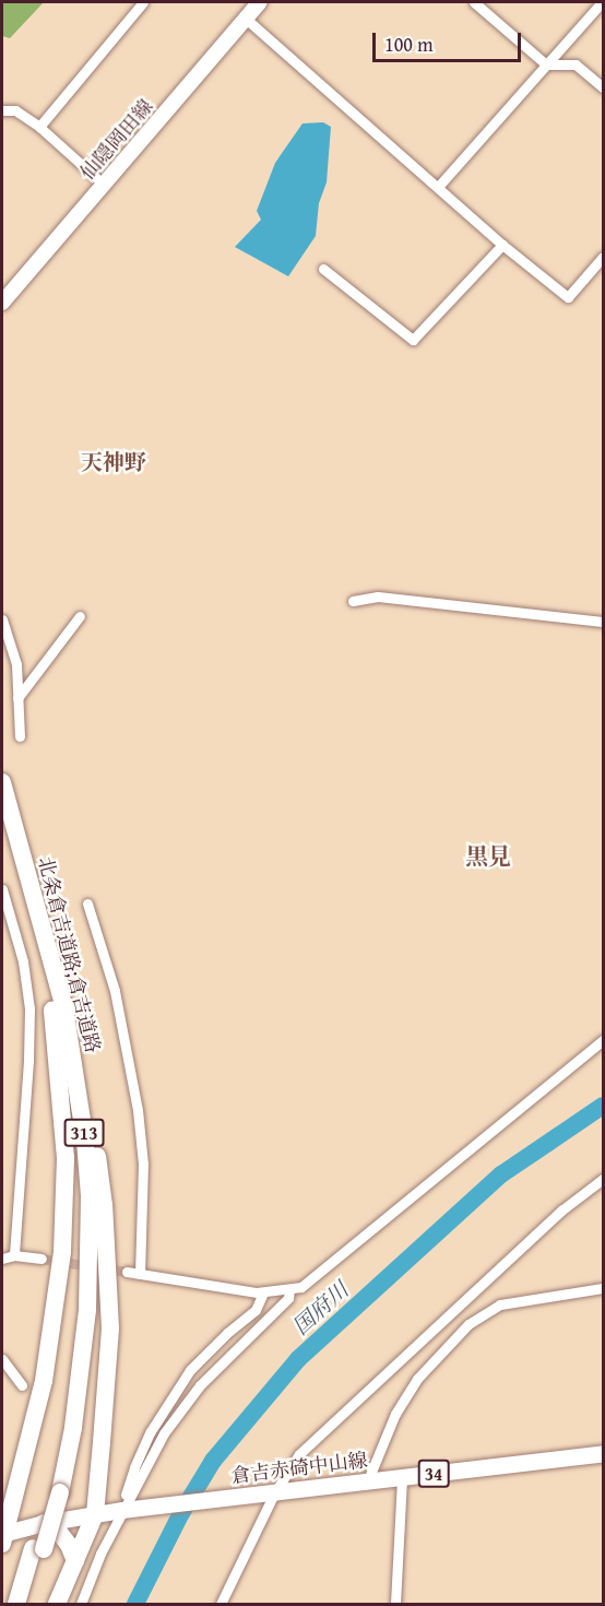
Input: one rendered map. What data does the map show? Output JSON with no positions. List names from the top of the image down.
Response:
{
  "streets": {
    "highway": ["北条倉吉道路;倉吉道路", "313"],
    "main road": ["仙隠岡田線", "倉吉赤碕中山線", "34"]
  },
  "districts": ["天神野", "黒見"],
  "water": ["国府川"],
  "scale_bar": "100 m"
}
